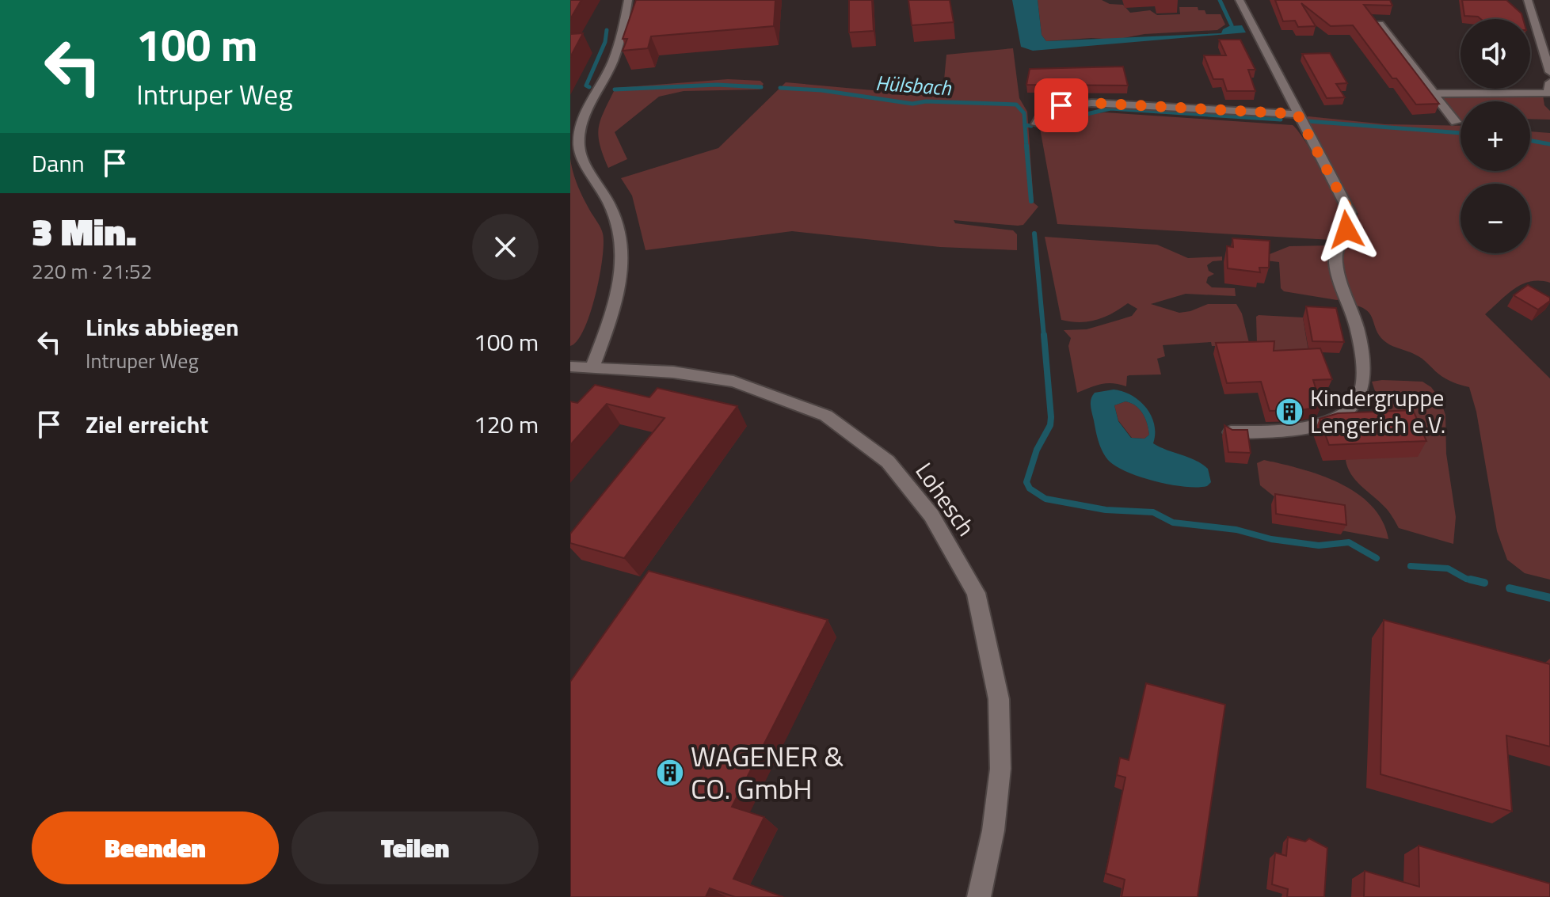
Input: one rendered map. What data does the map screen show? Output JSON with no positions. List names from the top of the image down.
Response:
{
  "streets": {
    "street": ["Lohesch"]
  },
  "water": ["Hülsbach"],
  "places": {
    "building": ["Kindergruppe Lengerich e.V.", "WAGENER & CO. GmbH"]
  },
  "page": {
    "turn": ["100 m", "Intruper Weg"],
    "map_buttons": ["+", "−"],
    "then": "Dann",
    "heading": ["3 Min.", "220 m · 21:52"],
    "list": [
      {
        "name": "Links abbiegen",
        "note": "Intruper Weg",
        "value": "100 m"
      },
      {
        "name": "Ziel erreicht",
        "value": "120 m"
      }
    ],
    "buttons": ["Beenden", "Teilen"]
  }
}
